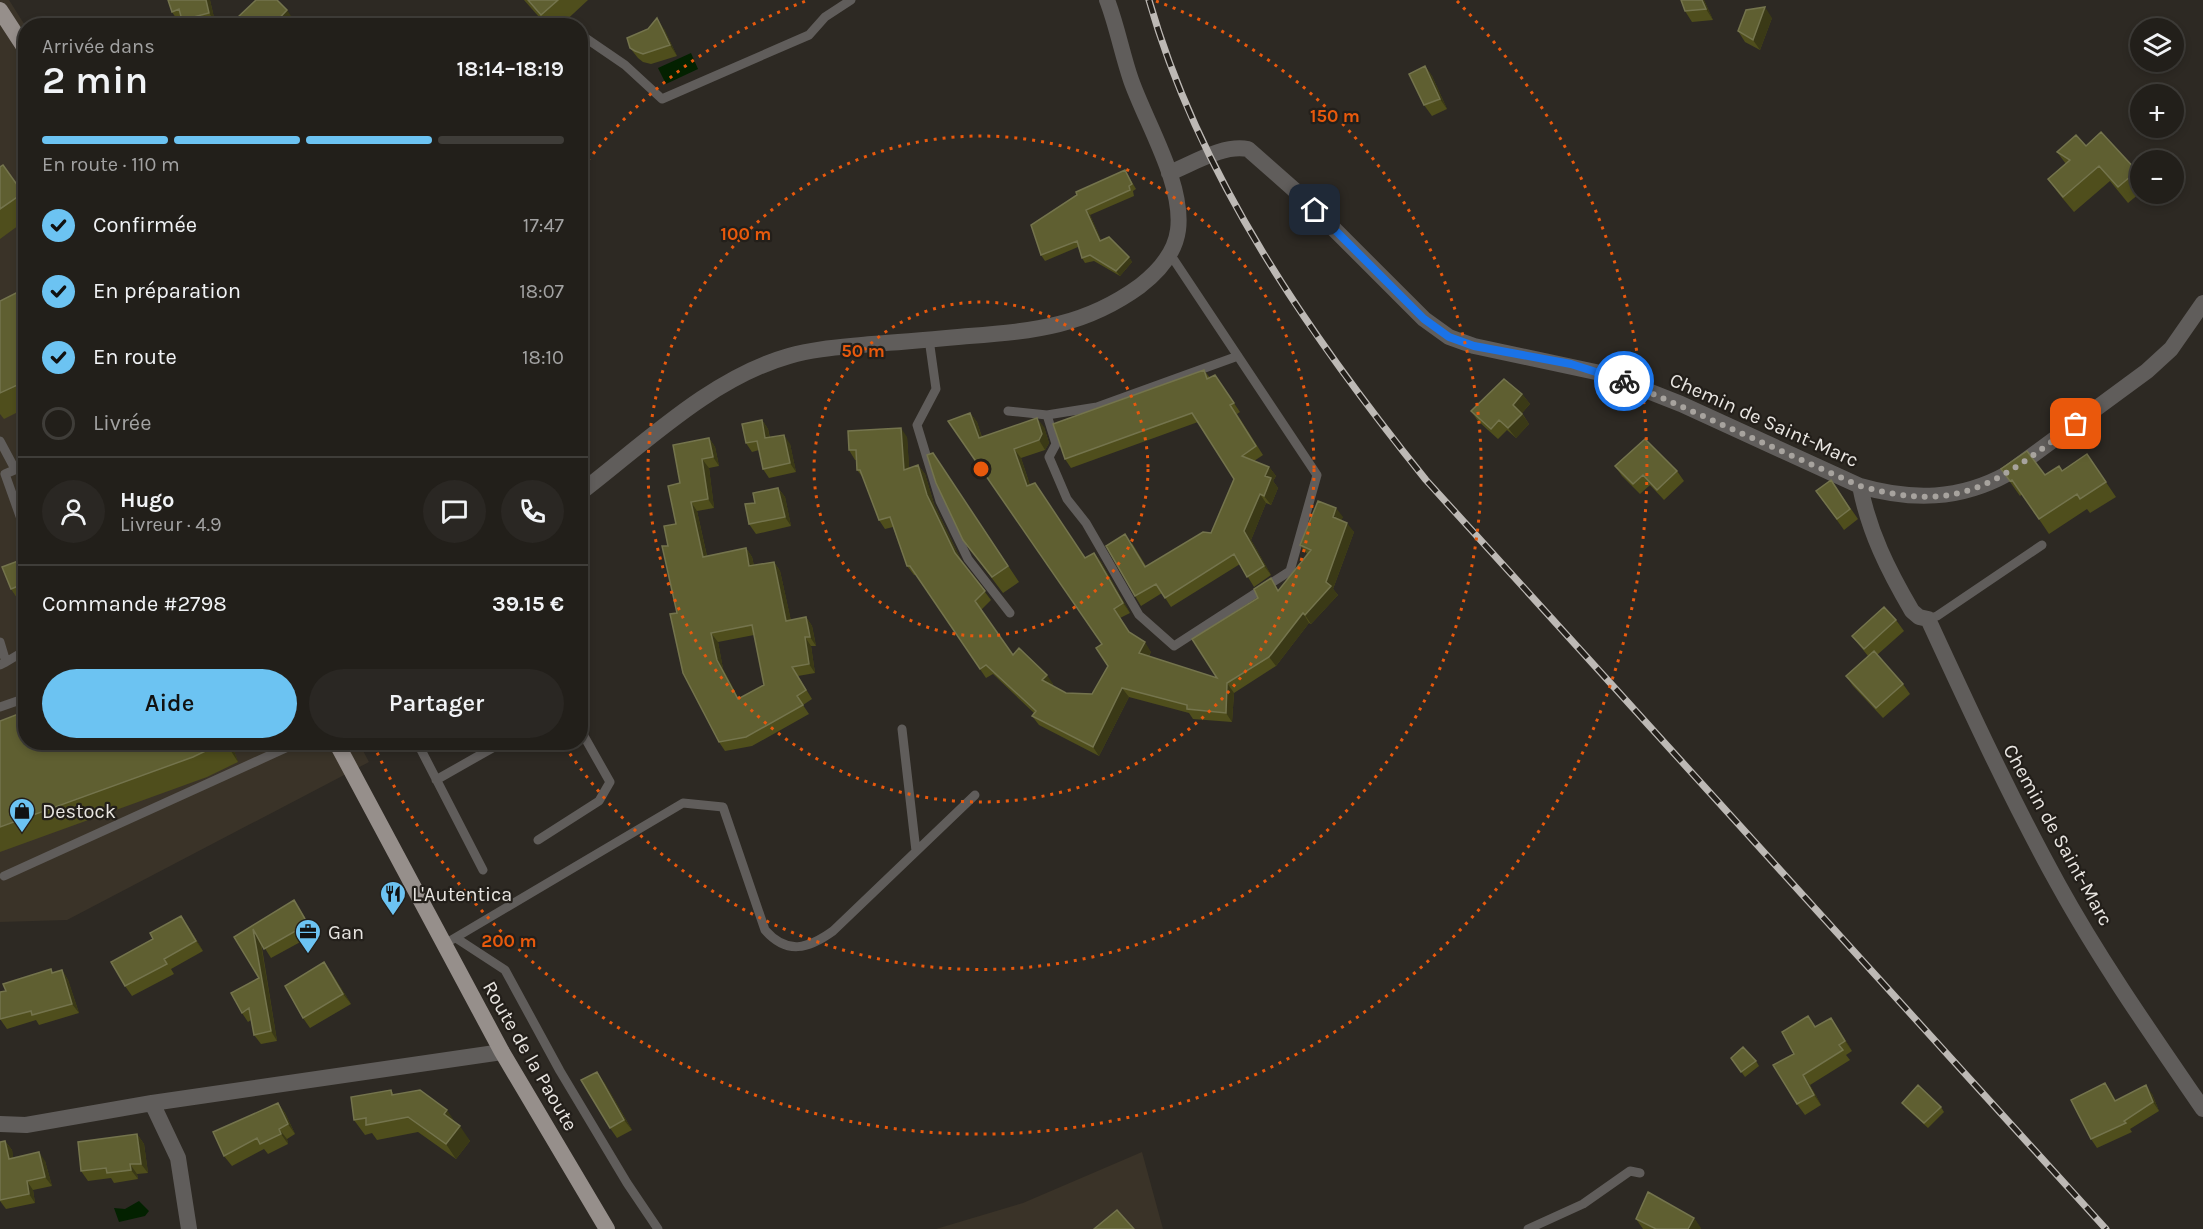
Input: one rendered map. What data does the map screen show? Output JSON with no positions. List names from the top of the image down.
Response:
{
  "streets": {
    "main road": ["Route de la Paoute"],
    "street": ["Chemin de Saint-Marc"]
  },
  "places": {
    "shop": ["Destock"],
    "restaurant": ["L'Autentica"],
    "office": ["Gan"]
  },
  "page": {
    "map_buttons": ["+", "−"],
    "heading": ["2 min", "Arrivée dans", "18:14–18:19"],
    "panel": [
      "Hugo",
      "Livreur · 4.9",
      "Commande #2798",
      "39.15 €"
    ],
    "bar": "En route · 110 m",
    "list": [
      ["Confirmée", "17:47"],
      ["En préparation", "18:07"],
      ["En route", "18:10"],
      "Livrée"
    ],
    "buttons": ["Aide", "Partager"]
  },
  "rings": [
    "150 m",
    "100 m",
    "50 m",
    "200 m"
  ]
}
